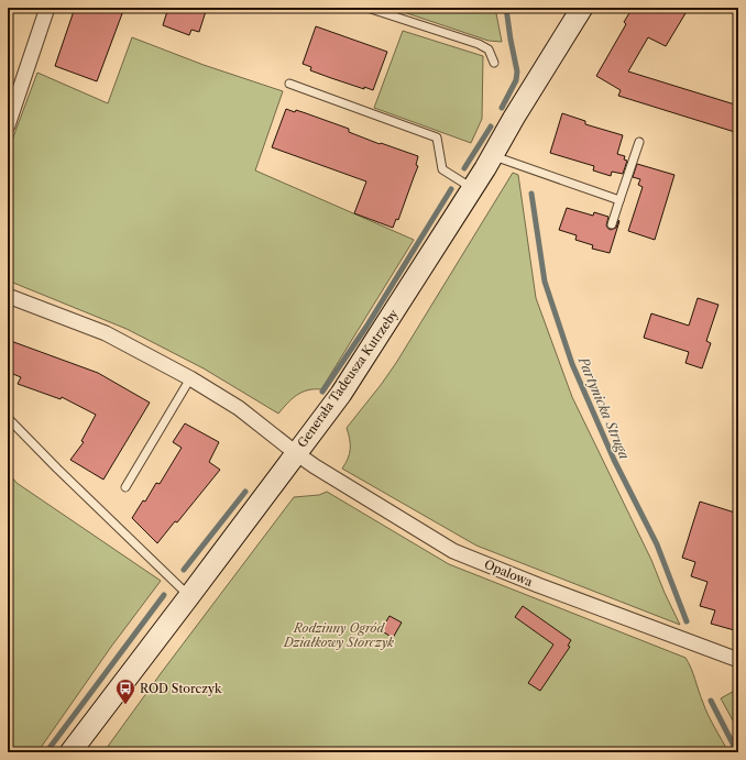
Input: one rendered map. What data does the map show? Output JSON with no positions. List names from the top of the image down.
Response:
{
  "streets": {
    "street": ["Generała Tadeusza Kutrzeby", "Opalowa"]
  },
  "crossings": [
    ["Generała Tadeusza Kutrzeby", "Opalowa"]
  ],
  "water": ["Partynicka Struga"],
  "parks": ["Rodzinny Ogród Działkowy Storczyk"],
  "places": {
    "bus stop": ["ROD Storczyk"]
  }
}
